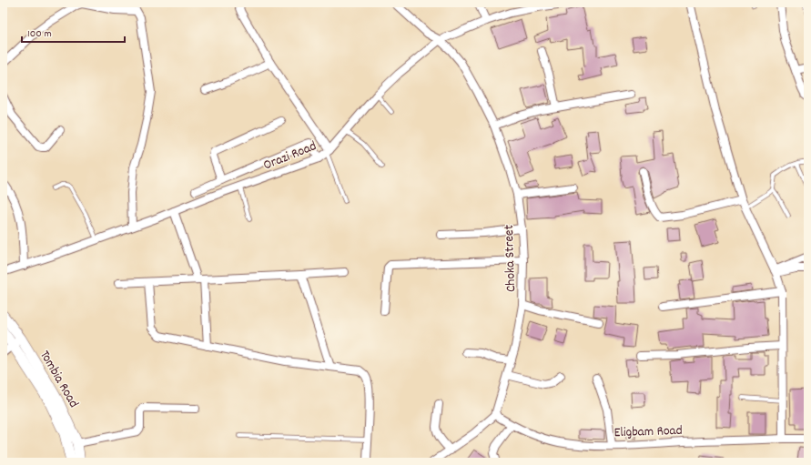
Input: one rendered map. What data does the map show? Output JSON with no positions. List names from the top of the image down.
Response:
{
  "streets": {
    "main road": ["Tombia Road"],
    "street": ["Orazi Road", "Choka Street", "Eligbam Road"]
  },
  "crossings": [
    ["Orazi Road", "Choka Street"],
    ["Choka Street", "Eligbam Road"]
  ],
  "scale_bar": "100 m"
}
